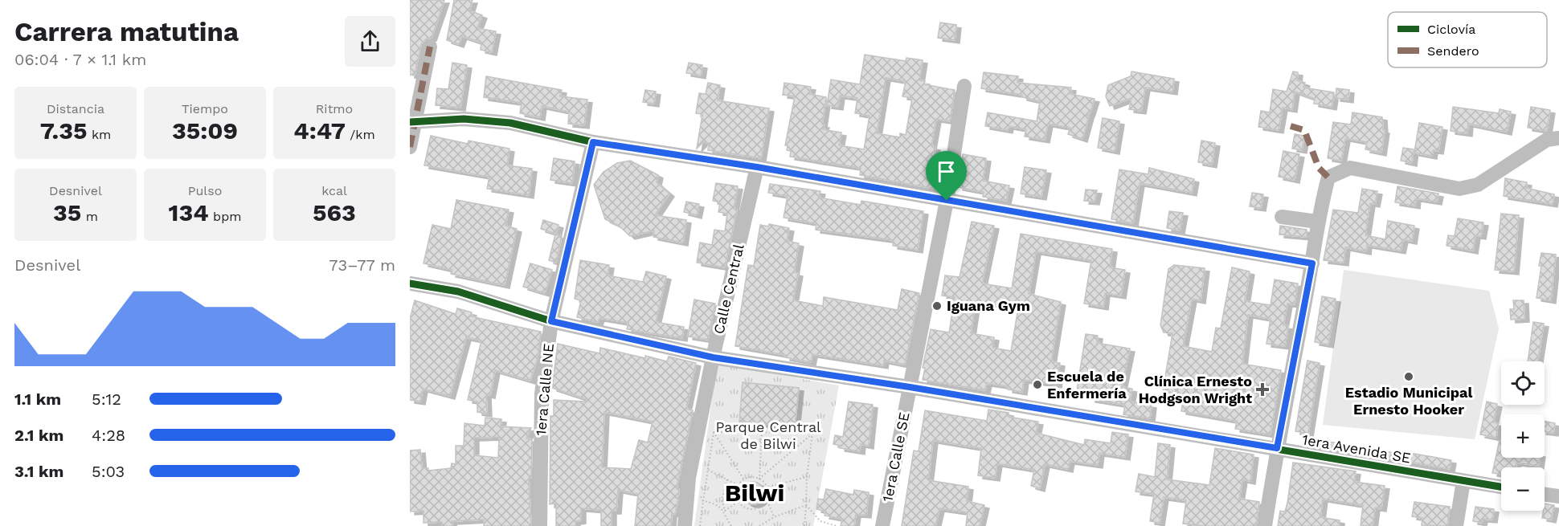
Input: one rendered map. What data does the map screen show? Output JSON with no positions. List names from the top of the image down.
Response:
{
  "streets": {
    "street": [
      "Calle Central",
      "1era Calle NE",
      "1era Avenida SE",
      "1era Calle SE"
    ]
  },
  "crossings": [
    ["Calle Central", "1era Avenida SE"],
    ["1era Calle NE", "1era Avenida SE"],
    ["1era Avenida SE", "1era Calle SE"]
  ],
  "districts": ["Bilwi"],
  "parks": ["Parque Central de Bilwi"],
  "places": {
    "other": ["Iguana Gym", "Estadio Municipal Ernesto Hooker", "Escuela de Enfermería"],
    "health": ["Clínica Ernesto Hodgson Wright"]
  },
  "legend": ["Ciclovía", "Sendero"],
  "page": {
    "heading": ["Carrera matutina", "06:04 · 7 × 1.1 km"],
    "stats": [
      ["Distancia", "7.35 km"],
      ["Tiempo", "35:09"],
      ["Ritmo", "4:47 /km"],
      ["Desnivel", "35 m"],
      ["Pulso", "134 bpm"],
      ["kcal", "563"]
    ],
    "chart": ["Desnivel", "73–77 m"],
    "map_buttons": ["+", "−"],
    "list": [
      {
        "name": "1.1 km",
        "note": "5:12"
      },
      {
        "name": "2.1 km",
        "note": "4:28"
      },
      {
        "name": "3.1 km",
        "note": "5:03"
      }
    ]
  }
}
